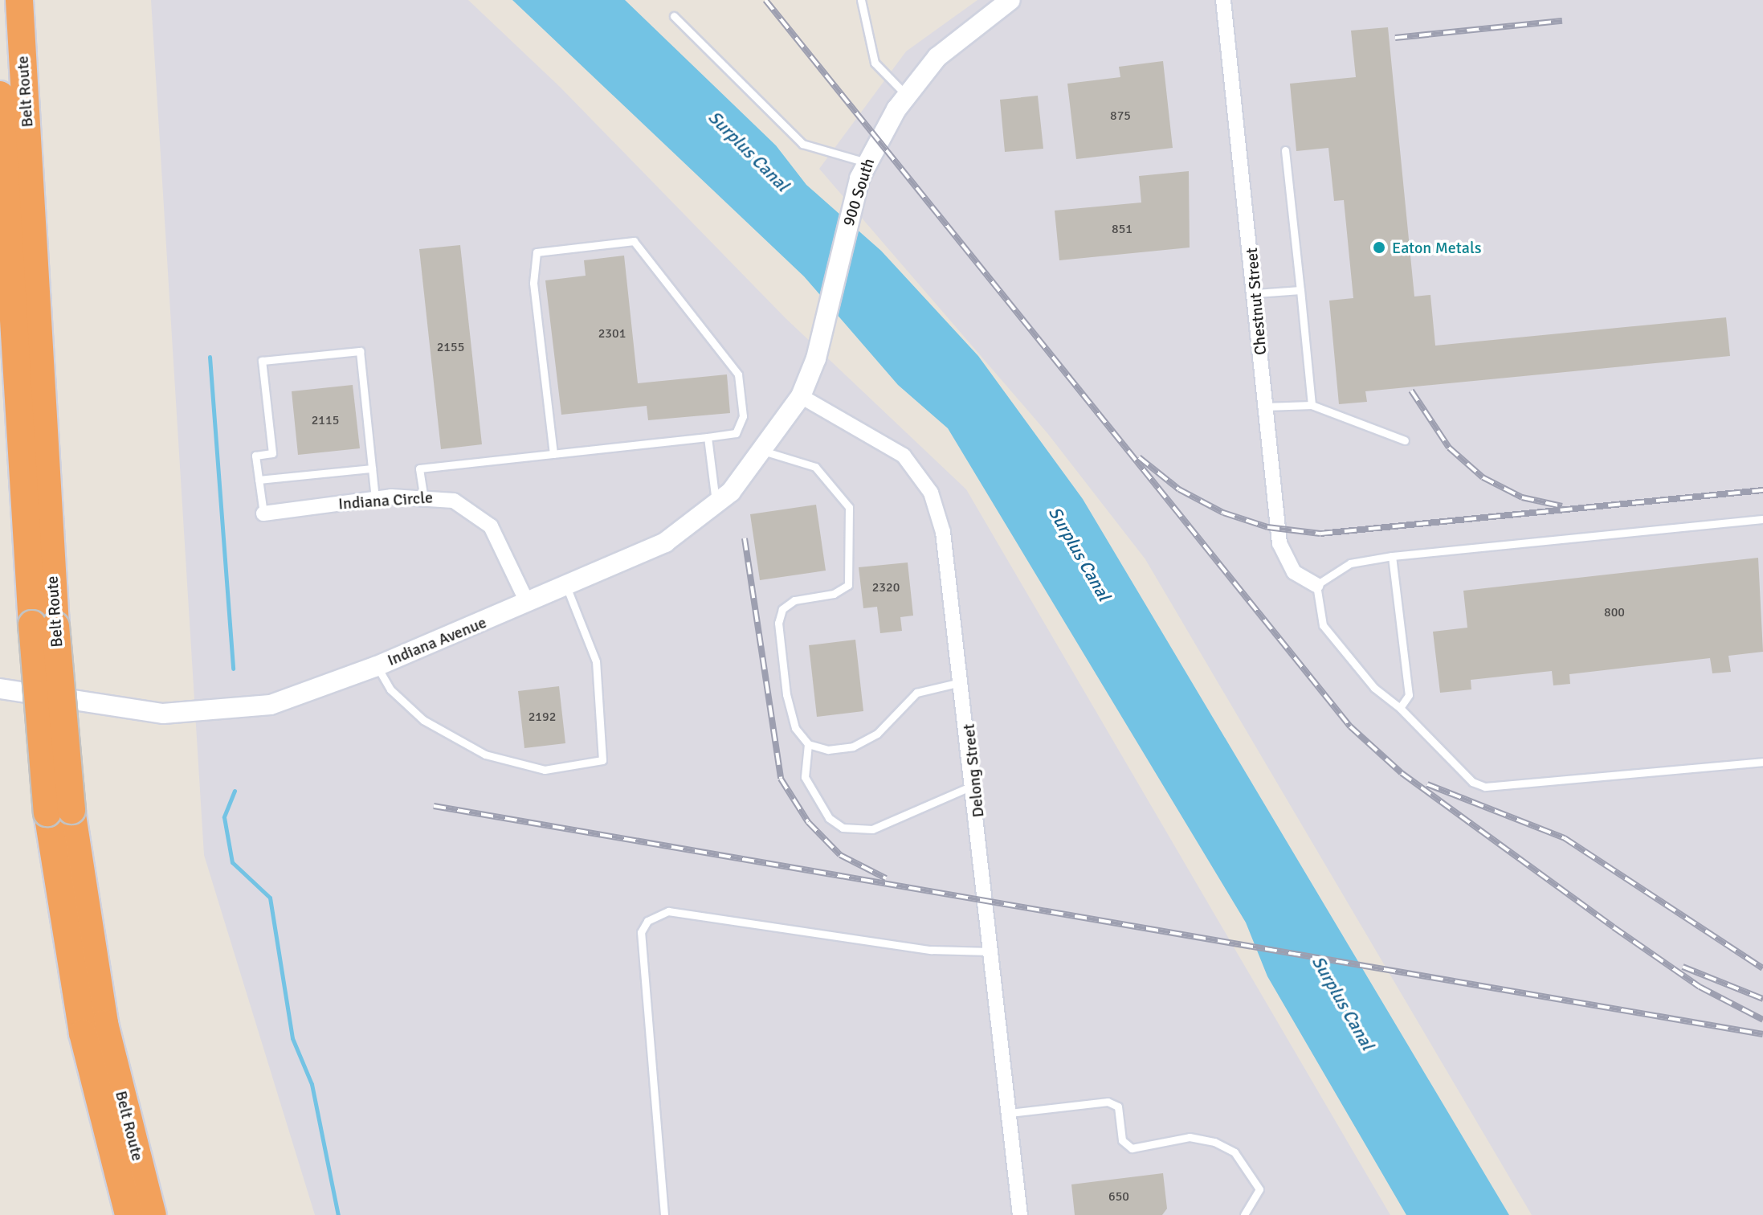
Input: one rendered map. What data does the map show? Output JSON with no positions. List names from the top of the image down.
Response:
{
  "streets": {
    "highway": ["Belt Route"],
    "street": [
      "900 South",
      "Chestnut Street",
      "Indiana Circle",
      "Indiana Avenue",
      "Delong Street"
    ]
  },
  "crossings": [
    ["900 South", "Indiana Avenue"],
    ["900 South", "Delong Street"],
    ["Indiana Circle", "Indiana Avenue"],
    ["Indiana Avenue", "Delong Street"]
  ],
  "water": ["Surplus Canal"],
  "places": ["Eaton Metals"],
  "house_numbers": [
    "875",
    "851",
    "2301",
    "2155",
    "2115",
    "2320",
    "800",
    "2192",
    "650"
  ]
}
